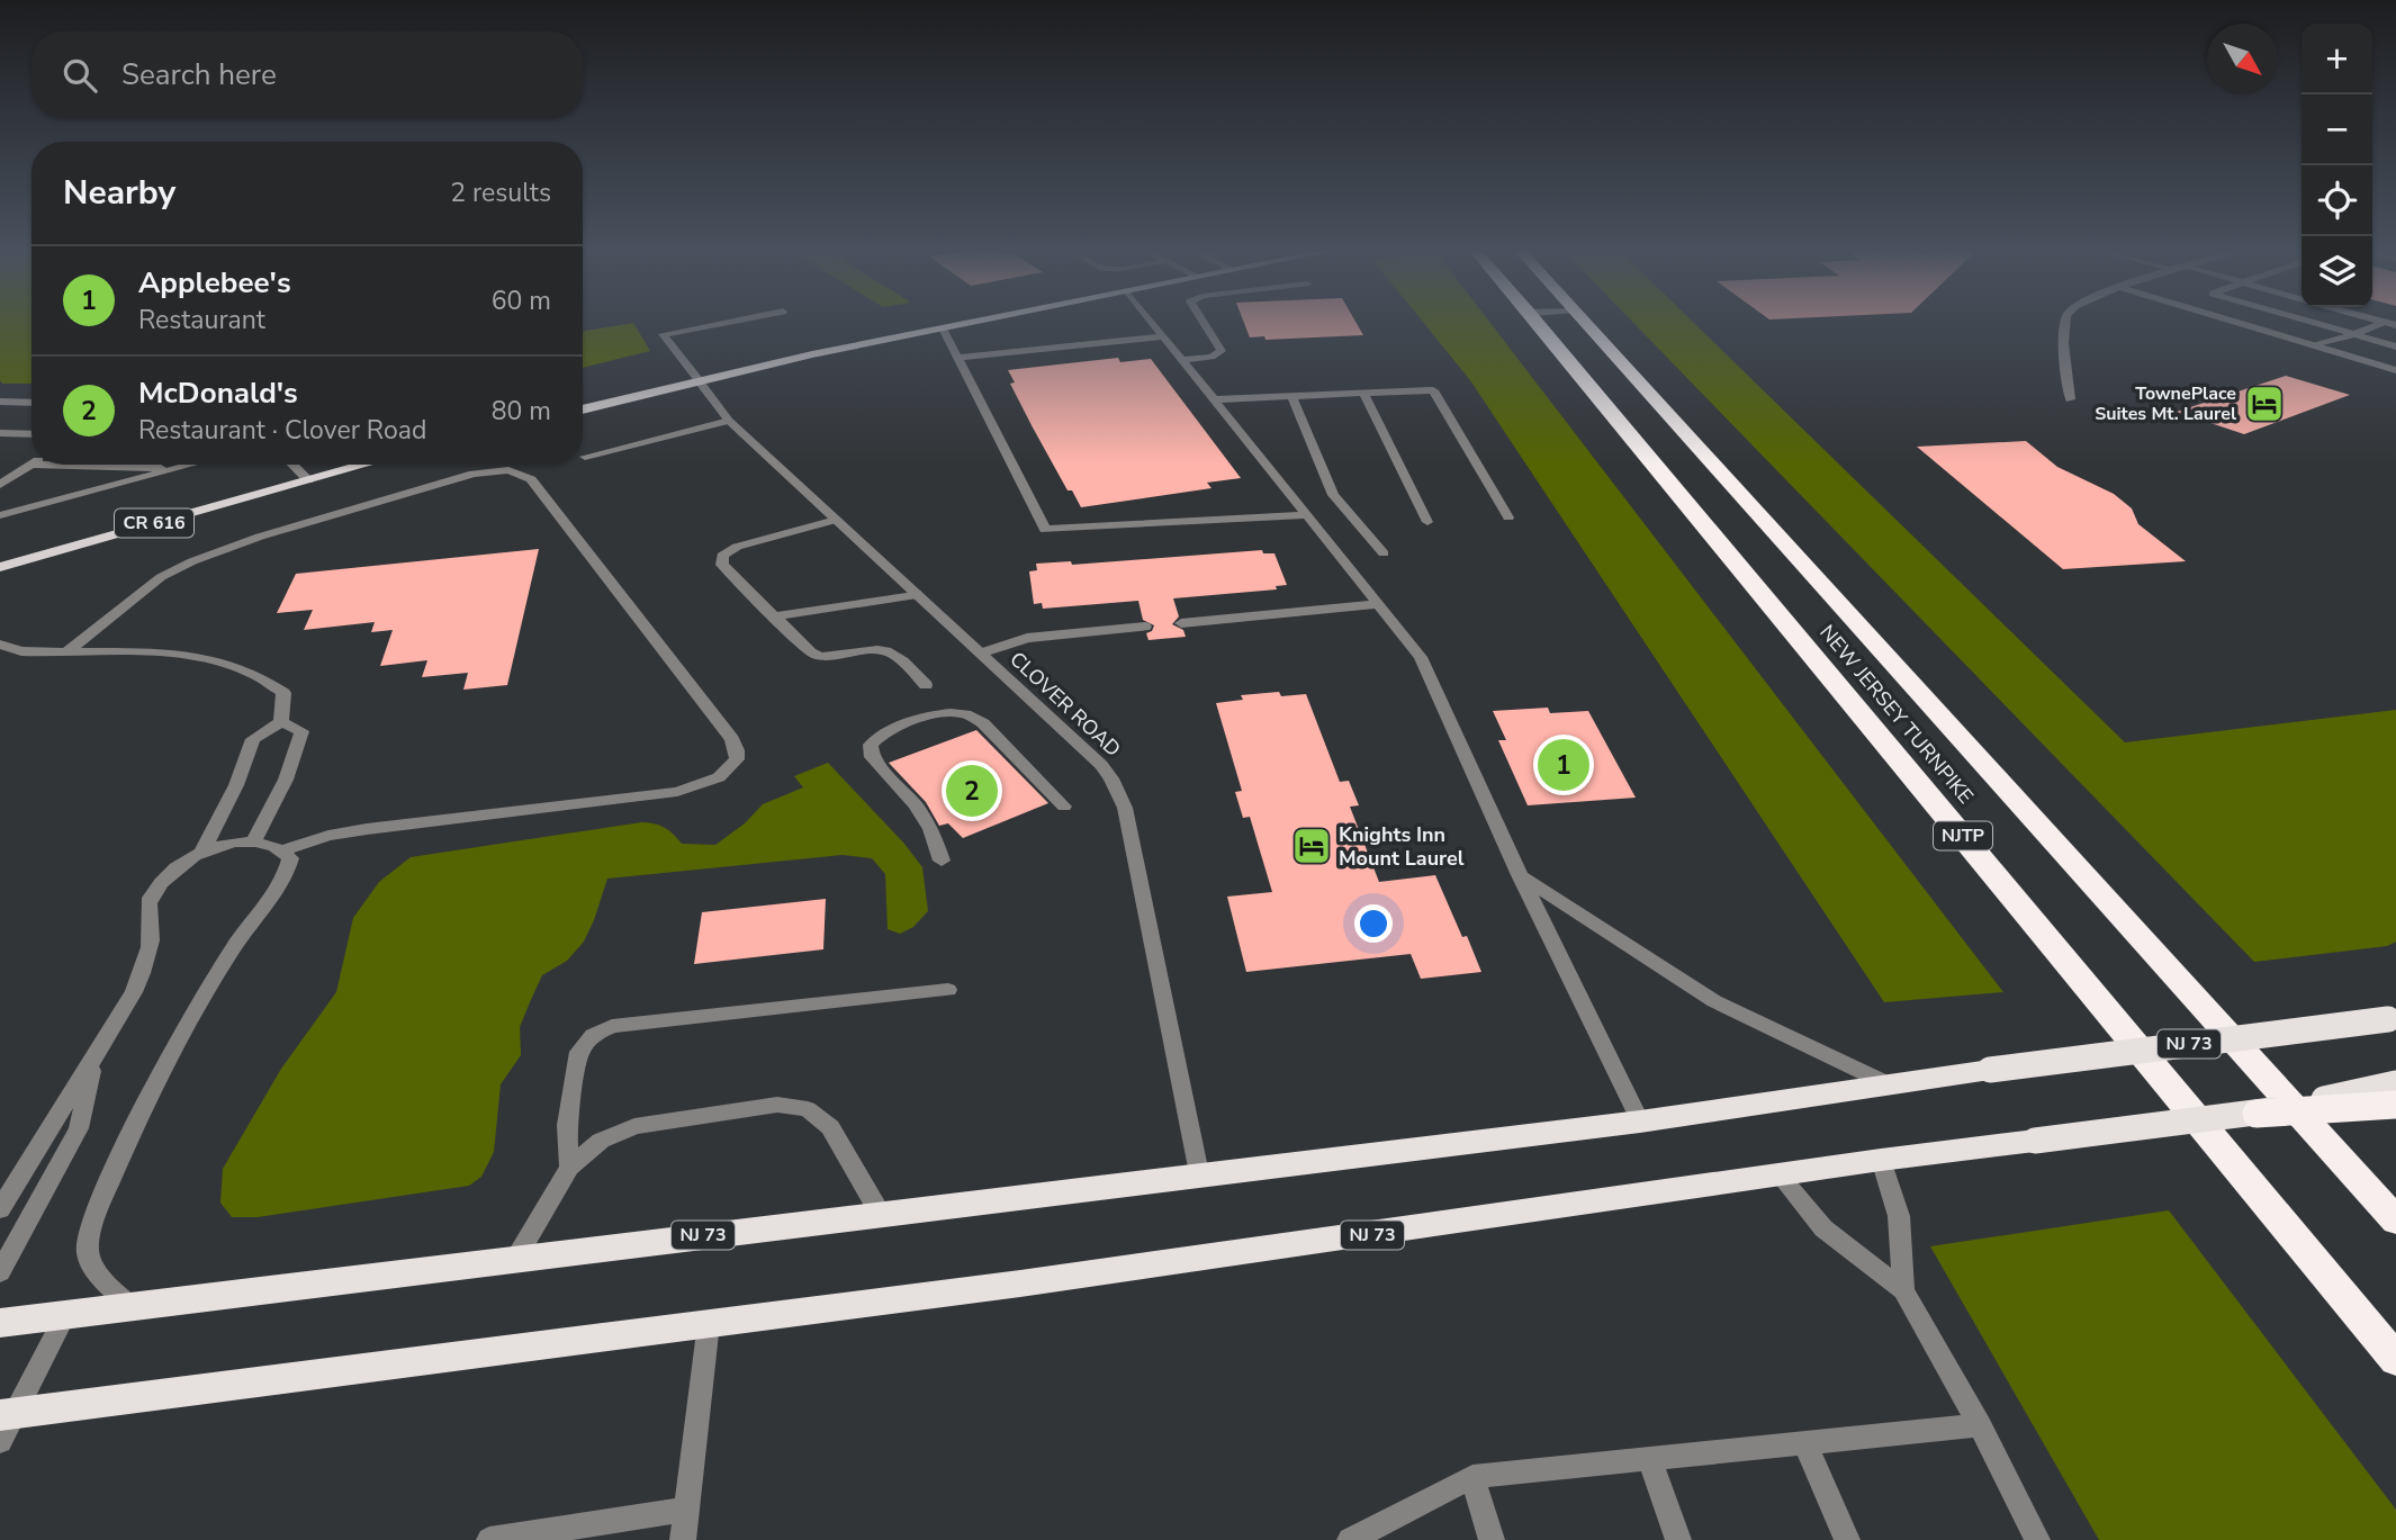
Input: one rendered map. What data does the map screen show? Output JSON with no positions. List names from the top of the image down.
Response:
{
  "streets": {
    "highway": ["NEW JERSEY TURNPIKE", "NJTP", "NJ 73"],
    "main road": ["CR 616"],
    "street": ["CLOVER ROAD"]
  },
  "crossings": [
    ["CLOVER ROAD", "NJ 73"]
  ],
  "places": {
    "hotel": ["TownePlace Suites Mt. Laurel", "Knights Inn Mount Laurel"]
  },
  "north": "bottom right",
  "page": {
    "map_buttons": ["+", "−"],
    "search": "Search here",
    "heading": ["Nearby", "2 results"],
    "list": [
      {
        "mark": "1",
        "name": "Applebee's",
        "note": "Restaurant",
        "value": "60 m"
      },
      {
        "mark": "2",
        "name": "McDonald's",
        "note": "Restaurant · Clover Road",
        "value": "80 m"
      }
    ],
    "pins": ["1", "2"]
  }
}
